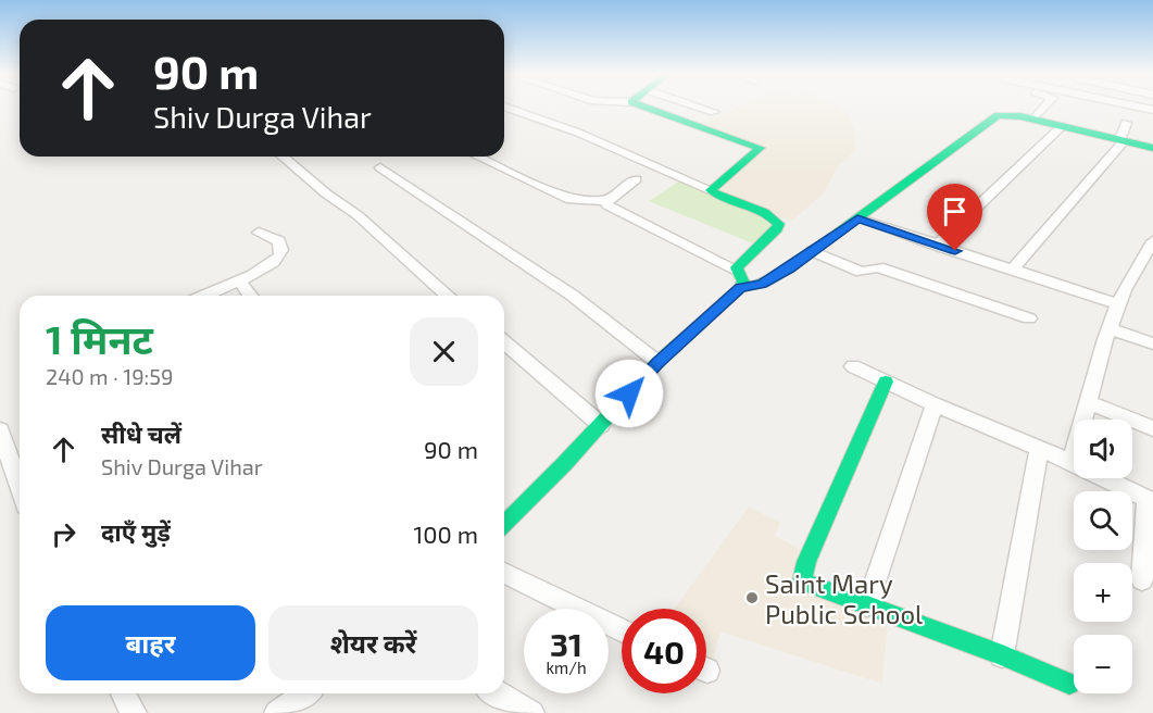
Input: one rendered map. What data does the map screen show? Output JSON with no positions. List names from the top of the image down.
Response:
{
  "places": ["Saint Mary Public School"],
  "page": {
    "turn": ["90 m", "Shiv Durga Vihar"],
    "heading": ["1 मिनट", "240 m · 19:59"],
    "list": [
      {
        "name": "सीधे चलें",
        "note": "Shiv Durga Vihar",
        "value": "90 m"
      },
      {
        "name": "दाएँ मुड़ें",
        "value": "100 m"
      }
    ],
    "map_buttons": ["+", "−"],
    "buttons": ["बाहर", "शेयर करें"],
    "speed": "31 km/h",
    "limit": "40"
  }
}
